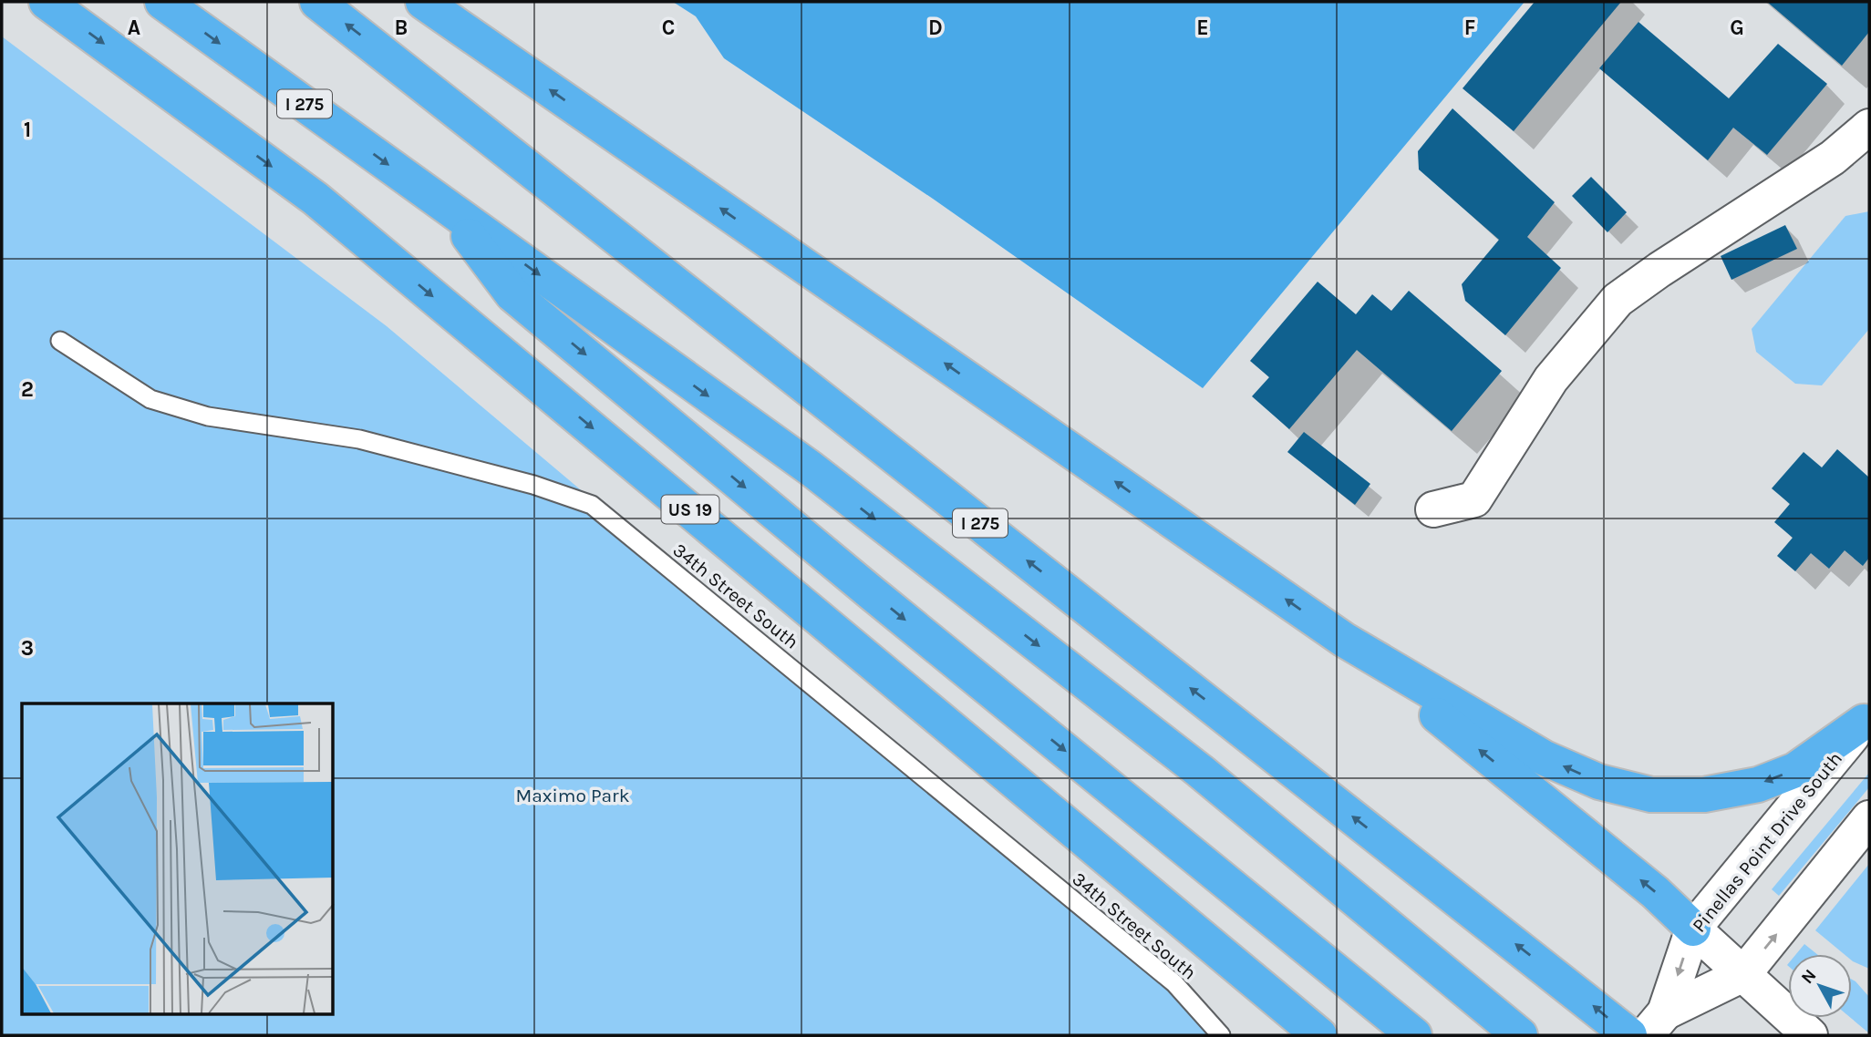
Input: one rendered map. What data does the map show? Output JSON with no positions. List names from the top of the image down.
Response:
{
  "streets": {
    "highway": ["I 275", "US 19"],
    "street": ["Pinellas Point Drive South"],
    "lane": ["34th Street South"]
  },
  "parks": ["Maximo Park"],
  "north": "top left",
  "grid": {
    "columns": [
      "A",
      "B",
      "C",
      "D",
      "E",
      "F",
      "G"
    ],
    "rows": ["1", "2", "3"]
  }
}
